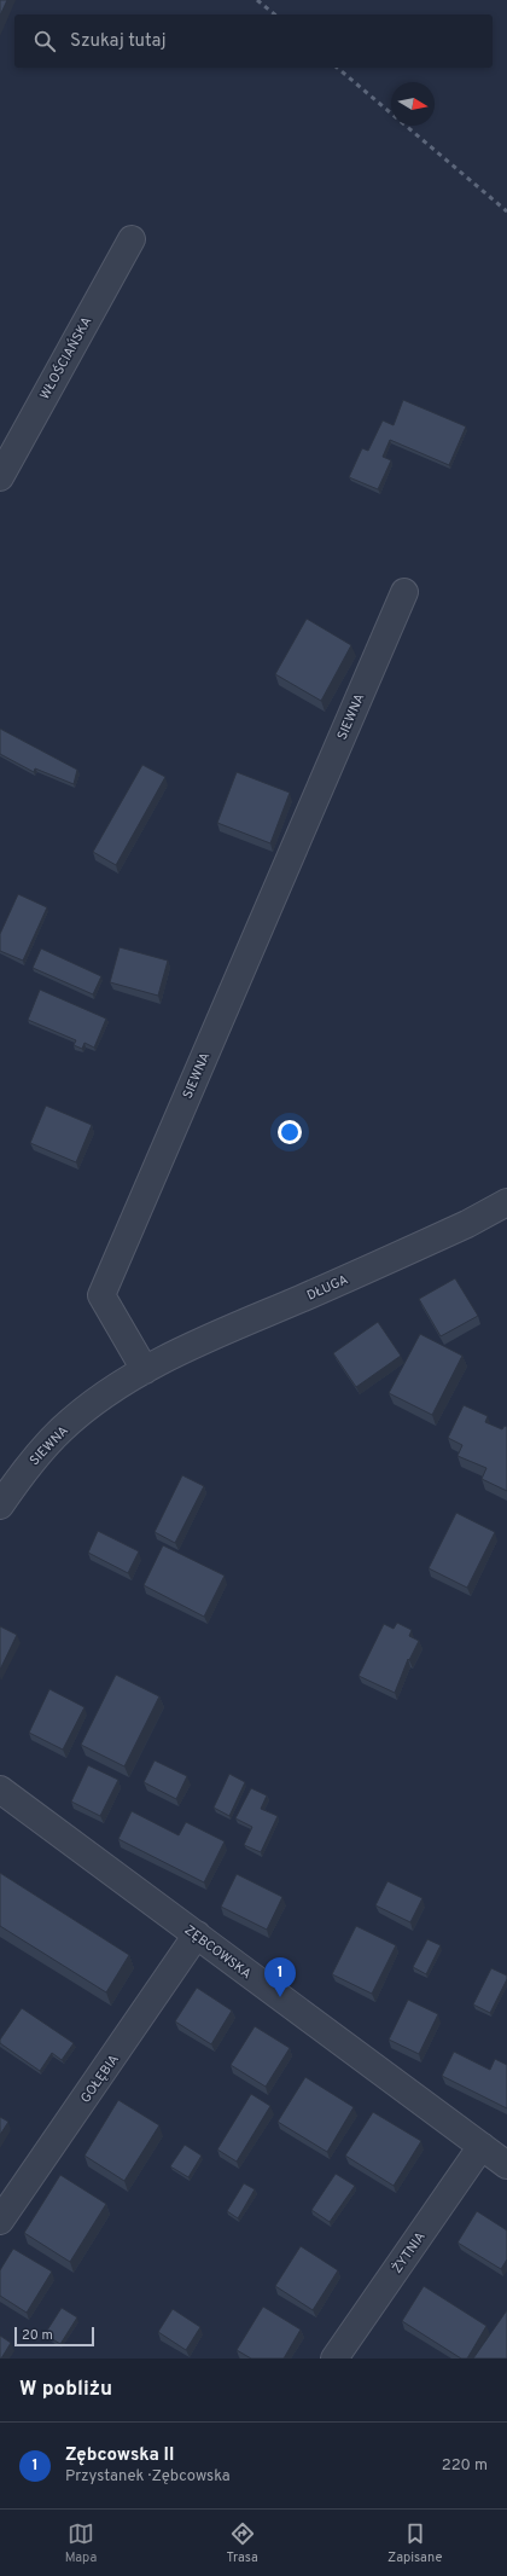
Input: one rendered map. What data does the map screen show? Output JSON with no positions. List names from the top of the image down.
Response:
{
  "streets": {
    "street": [
      "WŁOŚCIAŃSKA",
      "SIEWNA",
      "DŁUGA",
      "ZĘBCOWSKA",
      "GOŁĘBIA",
      "ŻYTNIA"
    ]
  },
  "crossings": [
    ["SIEWNA", "DŁUGA"],
    ["ZĘBCOWSKA", "GOŁĘBIA"],
    ["ZĘBCOWSKA", "ŻYTNIA"]
  ],
  "scale_bar": "20 m",
  "north": "right",
  "page": {
    "search": "Szukaj tutaj",
    "pins": "1",
    "scale": "20 m",
    "heading": "W pobliżu",
    "list": [
      {
        "mark": "1",
        "name": "Zębcowska II",
        "note": "Przystanek · Zębcowska",
        "value": "220 m"
      }
    ],
    "nav": ["Mapa", "Trasa", "Zapisane"]
  }
}
